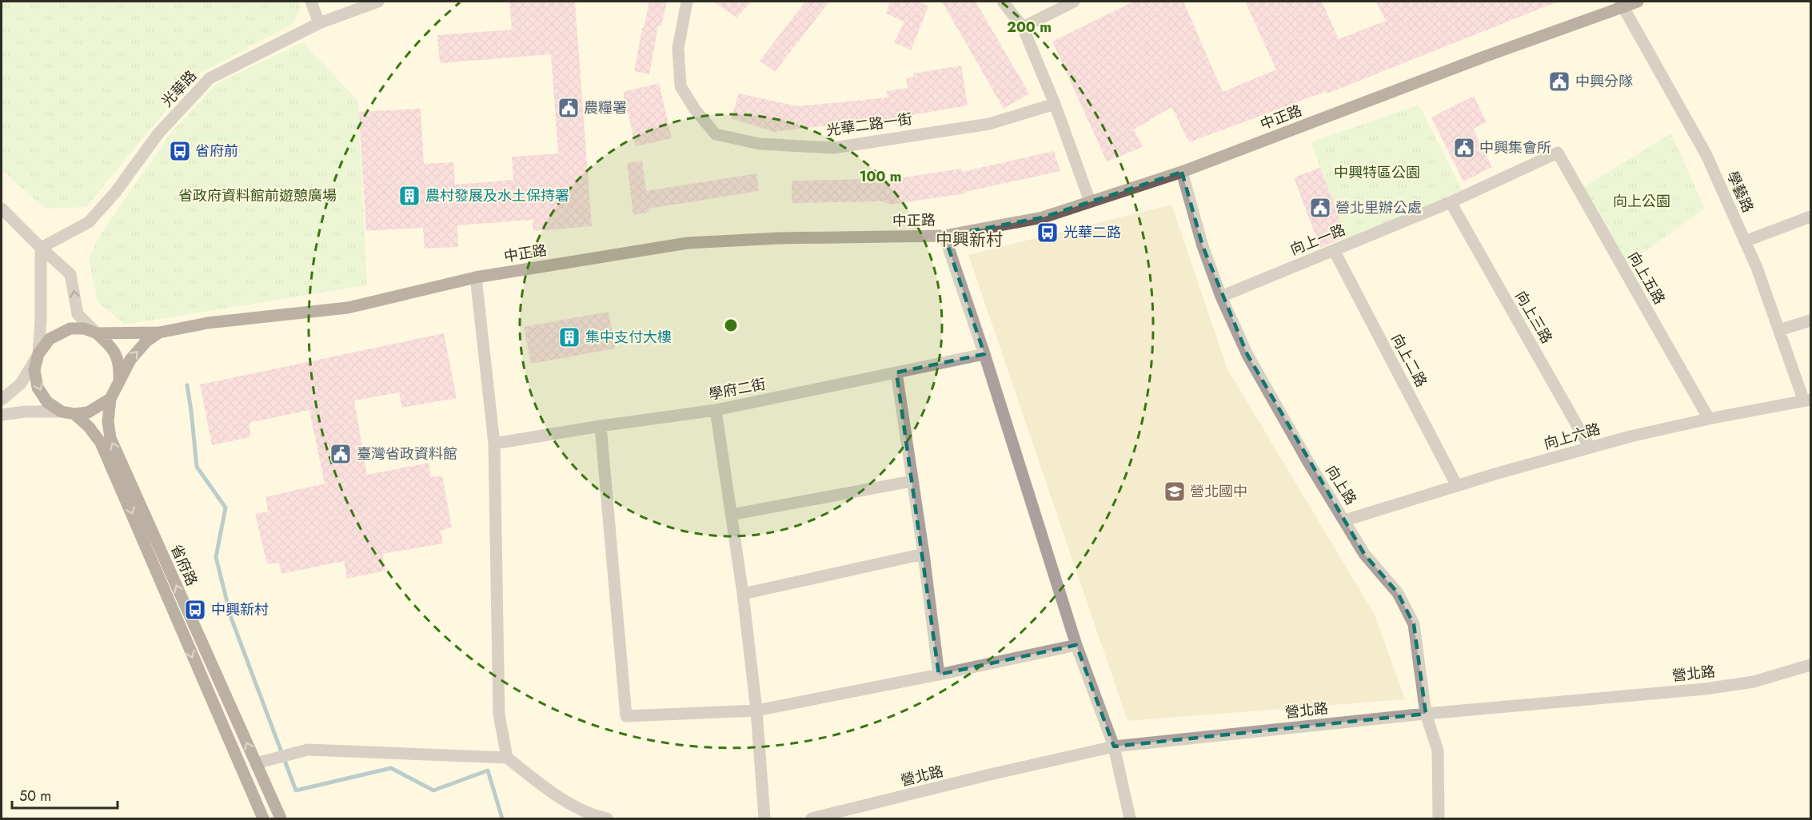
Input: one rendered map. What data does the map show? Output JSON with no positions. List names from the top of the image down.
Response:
{
  "streets": {
    "main road": ["中正路", "省府路"],
    "street": [
      "光華路",
      "光華二路一街",
      "學藝路",
      "向上一路",
      "向上五路",
      "向上三路",
      "向上二路",
      "學府二街",
      "向上六路",
      "向上路",
      "營北路"
    ]
  },
  "crossings": [
    ["中正路", "學藝路"],
    ["中正路", "向上路"],
    ["中正路", "省府路"],
    ["學藝路", "向上六路"],
    ["向上一路", "向上五路"],
    ["向上一路", "向上三路"],
    ["向上一路", "向上二路"],
    ["向上一路", "向上路"],
    ["向上五路", "向上六路"],
    ["向上三路", "向上六路"],
    ["向上二路", "向上六路"],
    ["向上六路", "向上路"],
    ["向上路", "營北路"]
  ],
  "districts": ["中興新村"],
  "parks": ["中興特區公園", "省政府資料館前遊憩廣場", "向上公園"],
  "places": {
    "public building": [
      "中興分隊",
      "農糧署",
      "中興集會所",
      "營北里辦公處",
      "臺灣省政資料館"
    ],
    "bus stop": ["省府前", "光華二路", "中興新村"],
    "building": ["農村發展及水土保持署", "集中支付大樓"],
    "school or university": ["營北國中"]
  },
  "scale_bar": "50 m",
  "rings": ["200 m", "100 m"]
}
